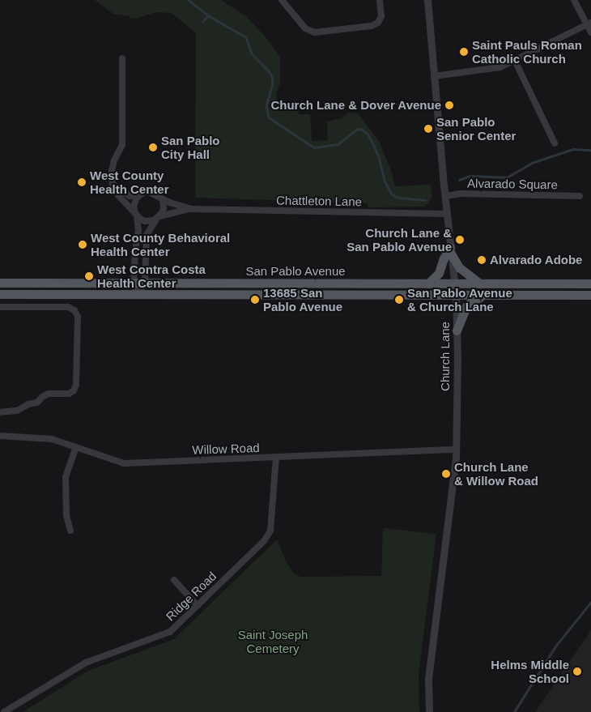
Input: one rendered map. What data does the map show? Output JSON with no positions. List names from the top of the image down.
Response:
{
  "streets": {
    "main road": ["San Pablo Avenue"],
    "street": [
      "Alvarado Square",
      "Chattleton Lane",
      "Church Lane",
      "Willow Road",
      "Ridge Road"
    ]
  },
  "crossings": [
    ["Alvarado Square", "Church Lane"],
    ["Chattleton Lane", "Church Lane"],
    ["San Pablo Avenue", "Church Lane"],
    ["Church Lane", "Willow Road"],
    ["Willow Road", "Ridge Road"]
  ],
  "parks": ["Saint Joseph Cemetery"],
  "places": [
    "Saint Pauls Roman Catholic Church",
    "Church Lane & Dover Avenue",
    "San Pablo Senior Center",
    "San Pablo City Hall",
    "West County Health Center",
    "Church Lane & San Pablo Avenue",
    "West County Behavioral Health Center",
    "Alvarado Adobe",
    "West Contra Costa Health Center",
    "13685 San Pablo Avenue",
    "San Pablo Avenue & Church Lane",
    "Church Lane & Willow Road",
    "Helms Middle School"
  ]
}
